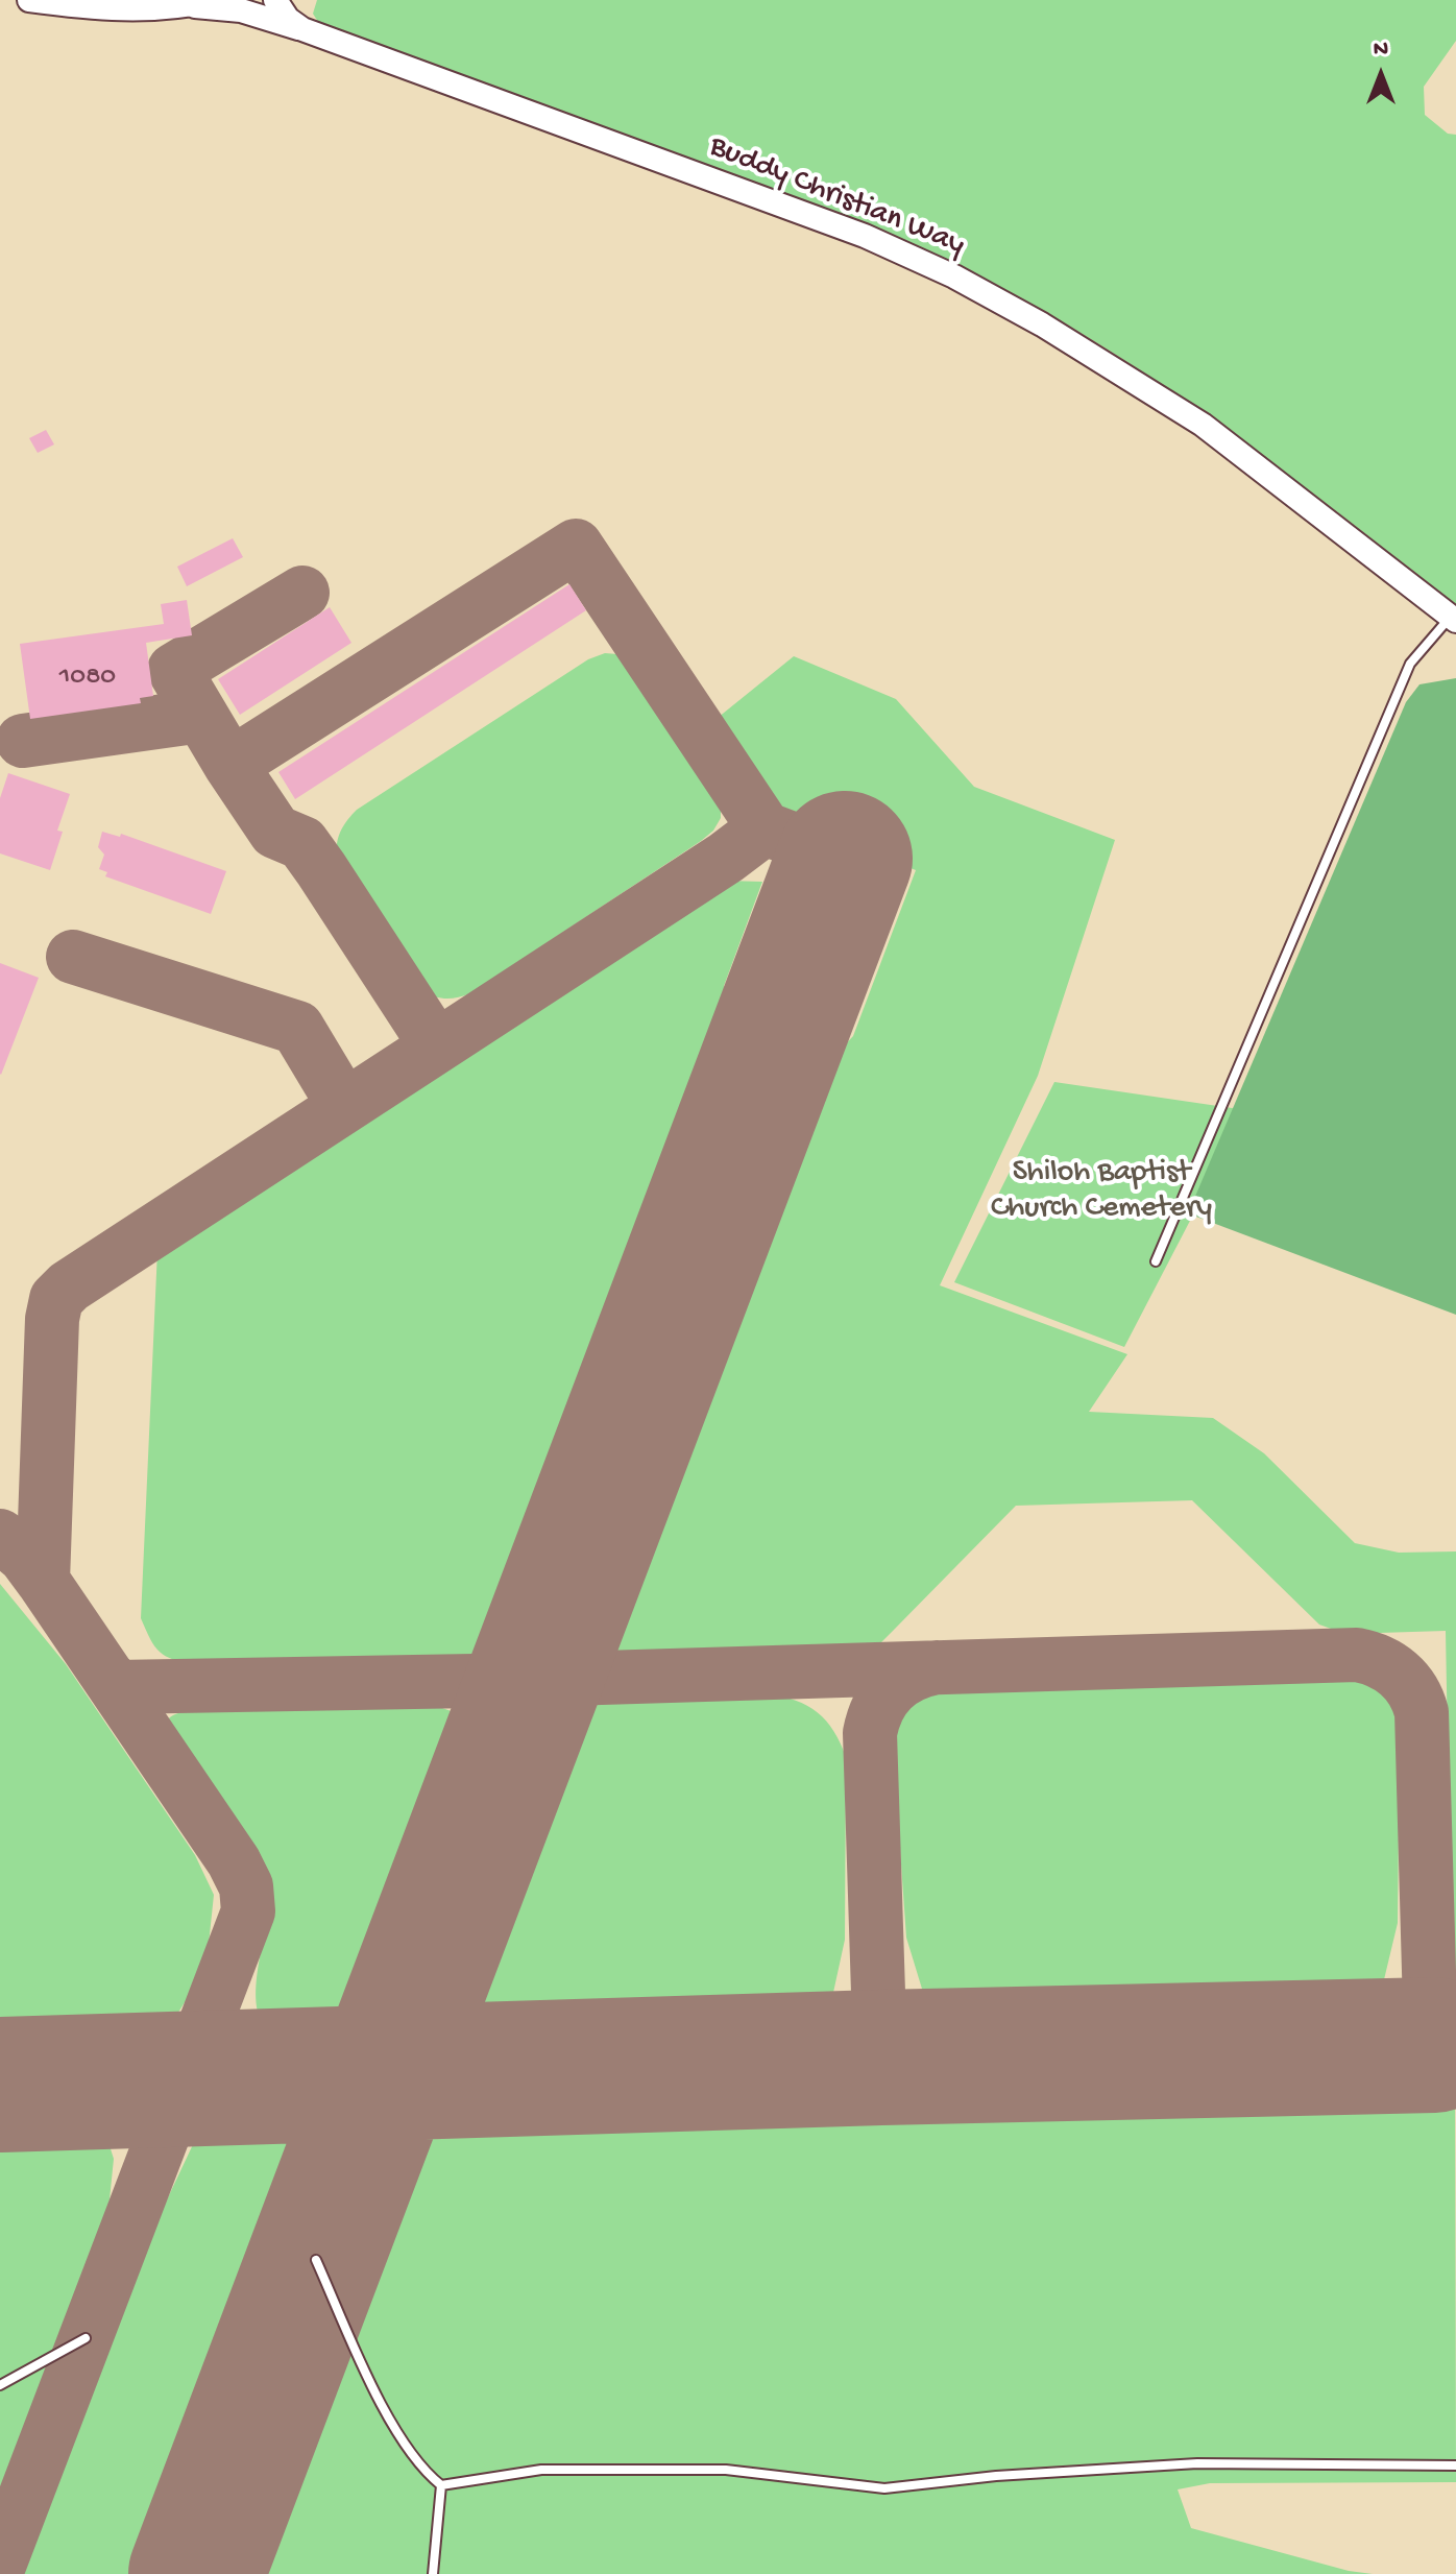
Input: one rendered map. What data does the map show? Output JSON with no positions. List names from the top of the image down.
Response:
{
  "streets": {
    "street": ["Buddy Christian Way"]
  },
  "parks": ["Shiloh Baptist Church Cemetery"],
  "house_numbers": ["1080"],
  "north": "top"
}
